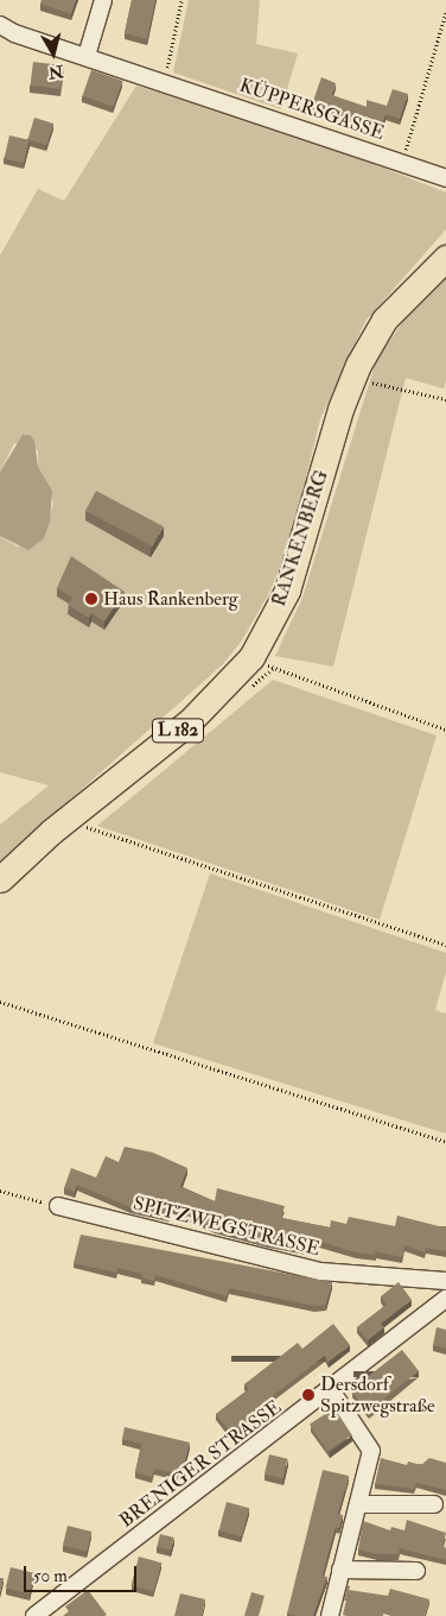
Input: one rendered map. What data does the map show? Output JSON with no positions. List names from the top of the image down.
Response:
{
  "streets": {
    "main road": ["RANKENBERG", "L 182"],
    "street": ["KÜPPERSGASSE", "SPITZWEGSTRASSE", "BRENIGER STRASSE"]
  },
  "places": ["Haus Rankenberg", "Dersdorf Spitzwegstraße"],
  "scale_bar": "50 m",
  "north": "bottom"
}
